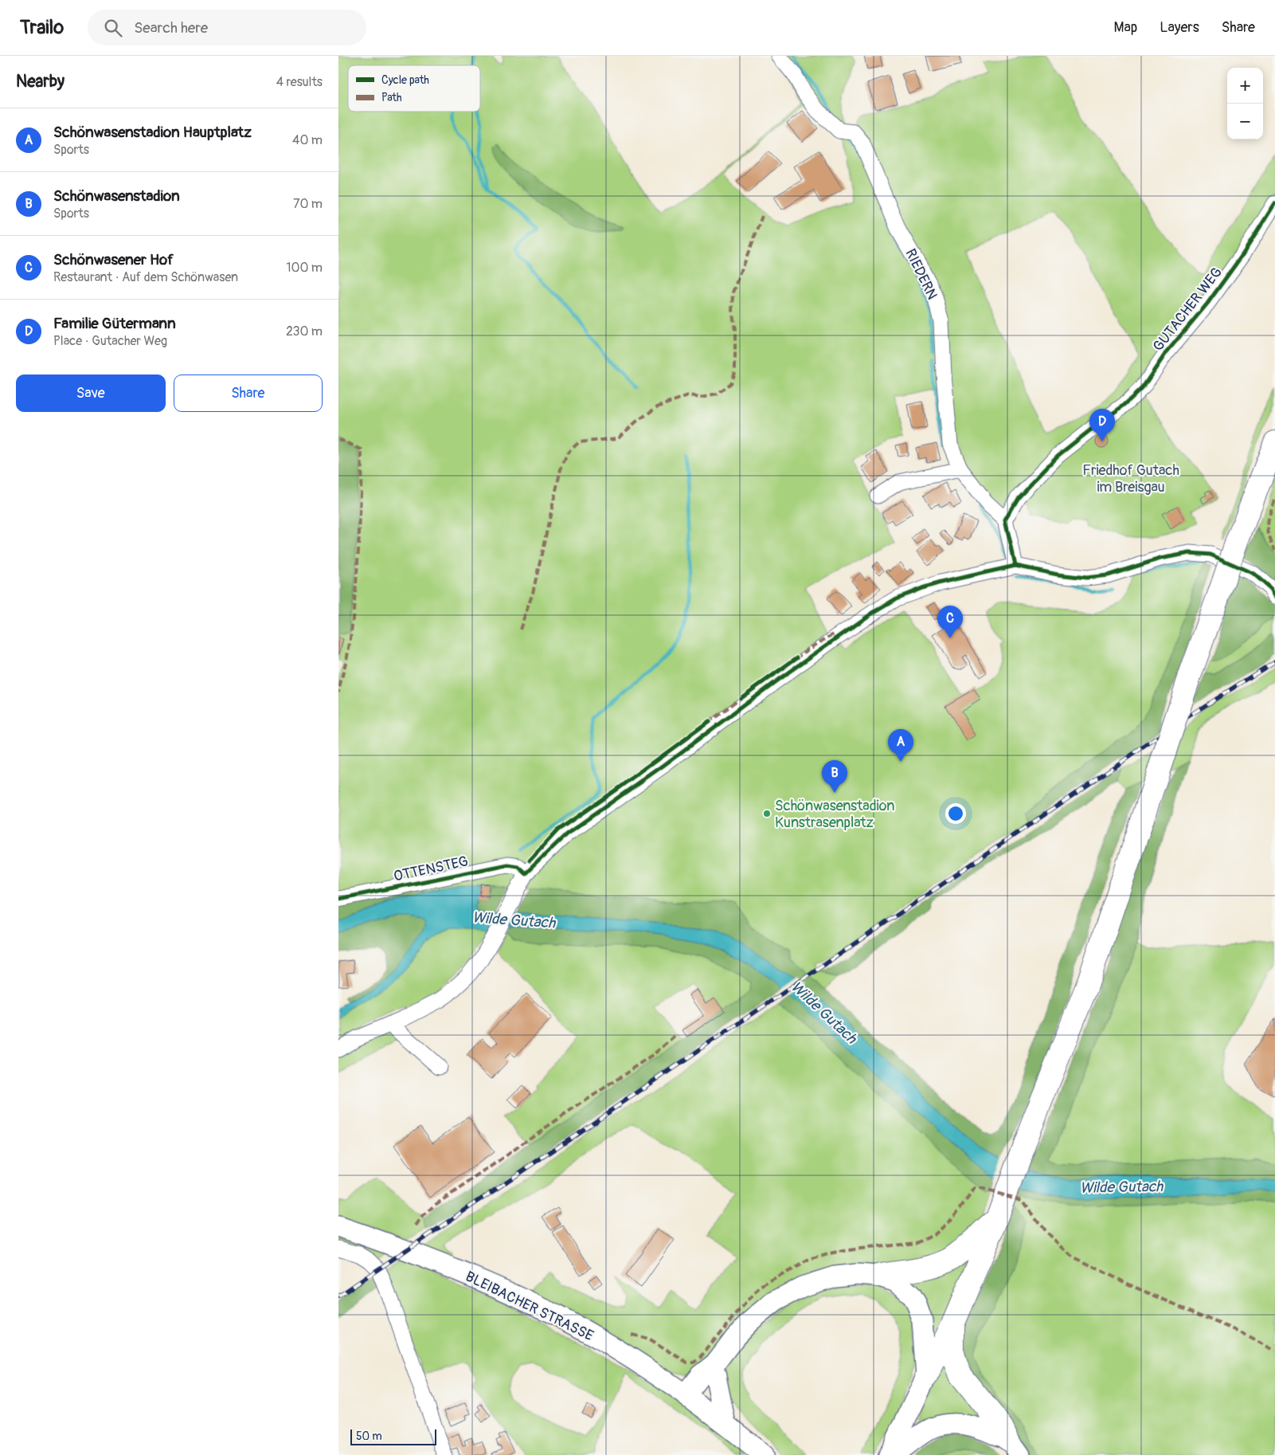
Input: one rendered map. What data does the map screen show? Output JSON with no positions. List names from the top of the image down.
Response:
{
  "streets": {
    "main road": ["BLEIBACHER STRASSE"],
    "street": ["RIEDERN", "GUTACHER WEG", "OTTENSTEG"]
  },
  "crossings": [
    ["RIEDERN", "GUTACHER WEG"]
  ],
  "water": ["Wilde Gutach"],
  "parks": ["Friedhof Gutach im Breisgau"],
  "places": ["Schönwasenstadion Kunstrasenplatz"],
  "legend": ["Cycle path", "Path"],
  "scale_bar": "50 m",
  "page": {
    "header": "Trailo",
    "search": "Search here",
    "nav": ["Map", "Layers", "Share"],
    "heading": ["Nearby", "4 results"],
    "map_buttons": ["+", "−"],
    "list": [
      {
        "mark": "A",
        "name": "Schönwasenstadion Hauptplatz",
        "note": "Sports",
        "value": "40 m"
      },
      {
        "mark": "B",
        "name": "Schönwasenstadion",
        "note": "Sports",
        "value": "70 m"
      },
      {
        "mark": "C",
        "name": "Schönwasener Hof",
        "note": "Restaurant · Auf dem Schönwasen",
        "value": "100 m"
      },
      {
        "mark": "D",
        "name": "Familie Gütermann",
        "note": "Place · Gutacher Weg",
        "value": "230 m"
      }
    ],
    "buttons": ["Save", "Share"],
    "pins": [
      "D",
      "C",
      "A",
      "B"
    ],
    "scale": "50 m"
  }
}
